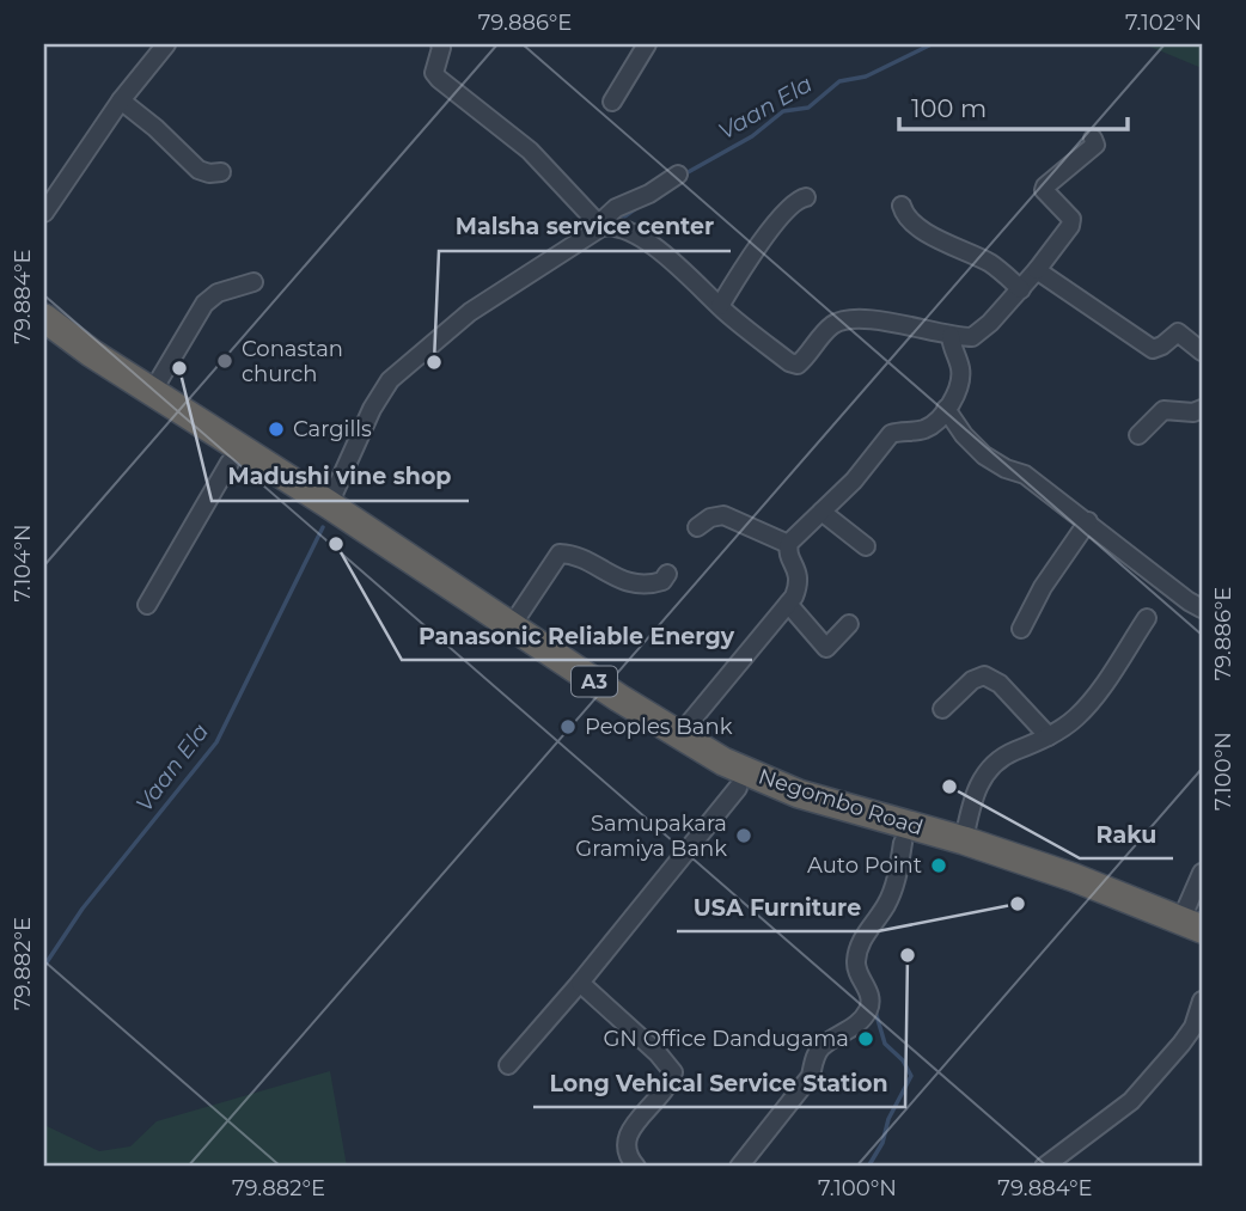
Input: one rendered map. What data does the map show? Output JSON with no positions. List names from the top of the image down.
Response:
{
  "streets": {
    "highway": ["A3", "Negombo Road"]
  },
  "water": ["Vaan Ela"],
  "places": [
    "Conastan church",
    "Malsha service center",
    "Madushi vine shop",
    "Cargills",
    "Panasonic Reliable Energy",
    "Peoples Bank",
    "Raku",
    "Samupakara Gramiya Bank",
    "Auto Point",
    "USA Furniture",
    "Long Vehical Service Station",
    "GN Office Dandugama"
  ],
  "scale_bar": "100 m",
  "coordinates": [
    "79.886°E",
    "7.102°N",
    "79.884°E",
    "7.104°N",
    "7.100°N",
    "79.882°E"
  ]
}
